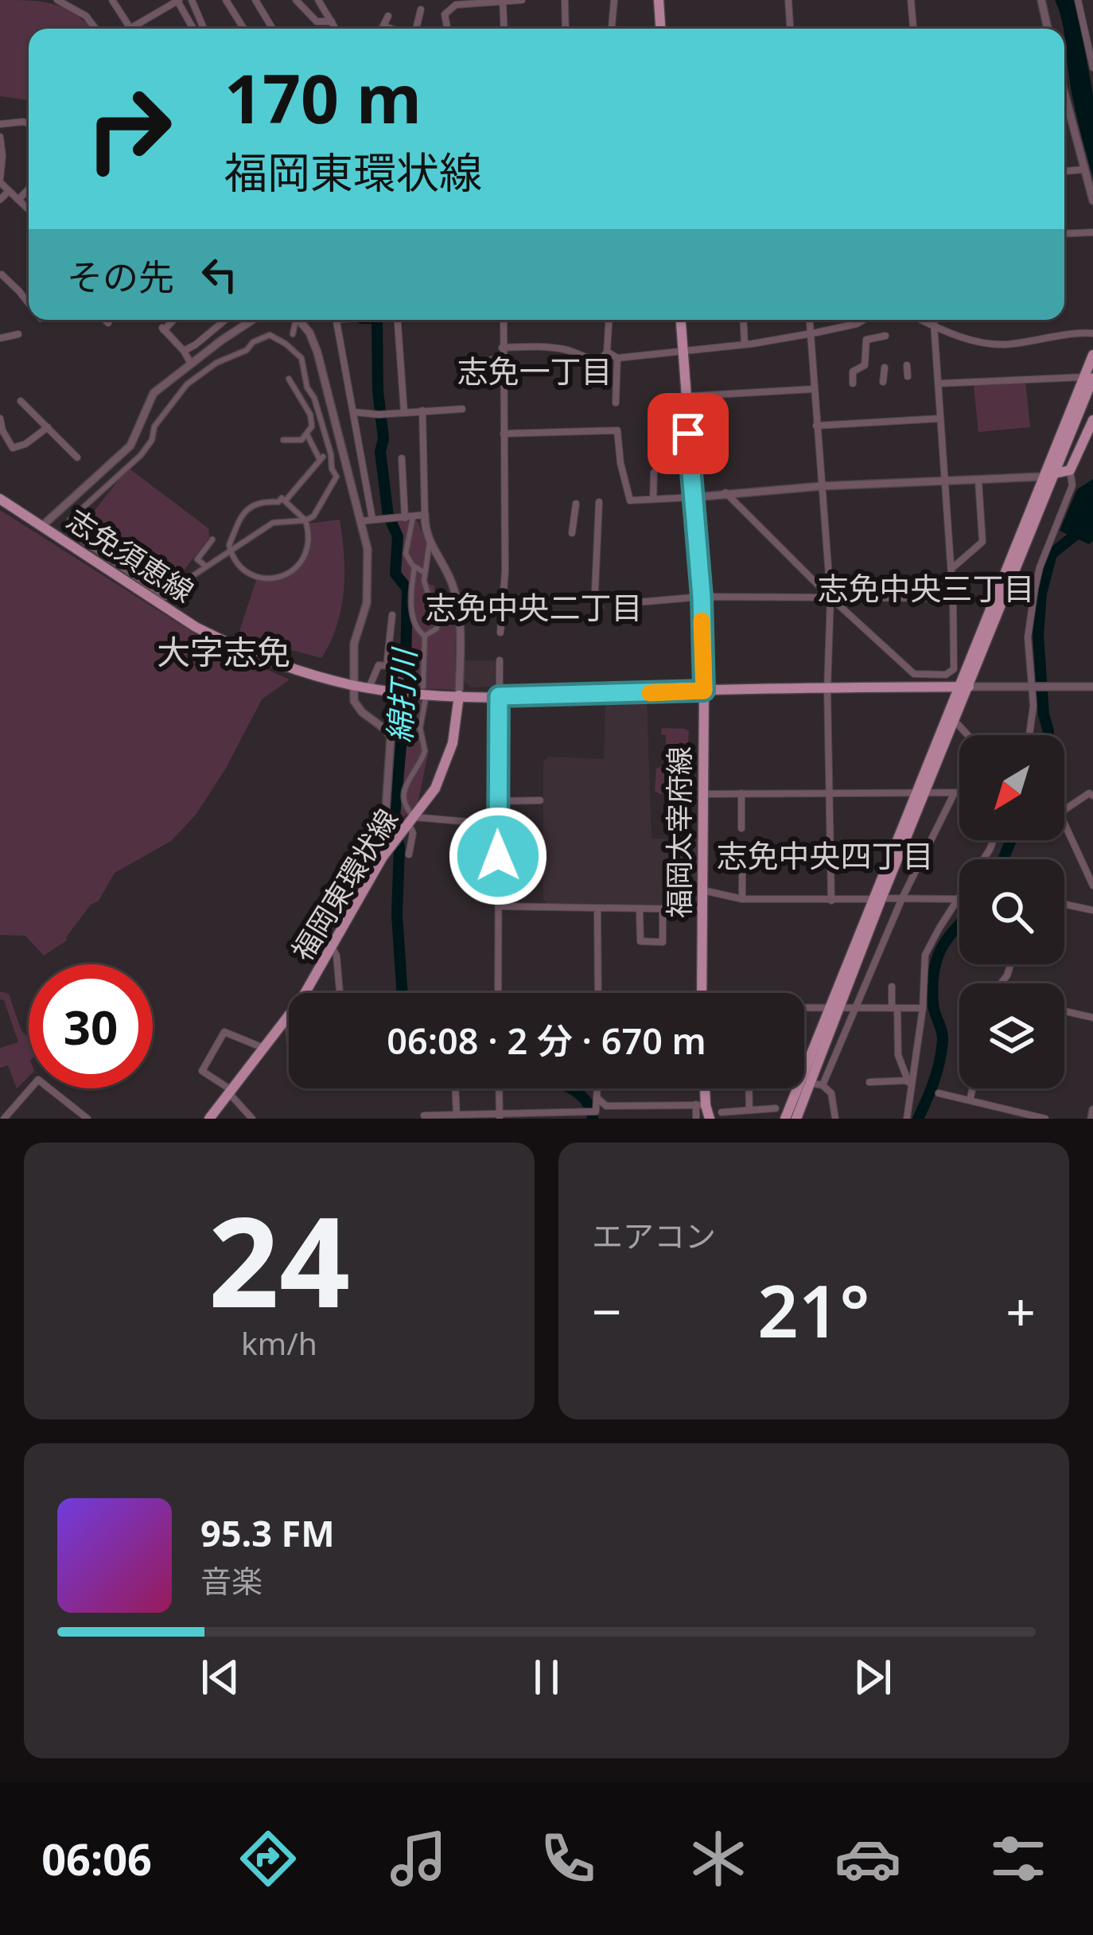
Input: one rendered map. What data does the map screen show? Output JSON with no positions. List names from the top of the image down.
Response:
{
  "streets": {
    "main road": ["志免須恵線", "福岡太宰府線", "福岡東環状線"]
  },
  "crossings": [
    ["志免須恵線", "福岡東環状線"]
  ],
  "districts": [
    "志免一丁目",
    "志免中央三丁目",
    "志免中央二丁目",
    "大字志免",
    "志免中央四丁目"
  ],
  "water": ["綿打川"],
  "north": "bottom left",
  "page": {
    "turn": ["170 m", "福岡東環状線"],
    "then": "その先",
    "limit": "30",
    "trip": "06:08 · 2 分 · 670 m",
    "tile": [
      ["24", "km/h"],
      "エアコン"
    ],
    "heat": ["−", "21°", "+"],
    "song": ["95.3 FM", "音楽"],
    "tabs": "06:06"
  }
}
